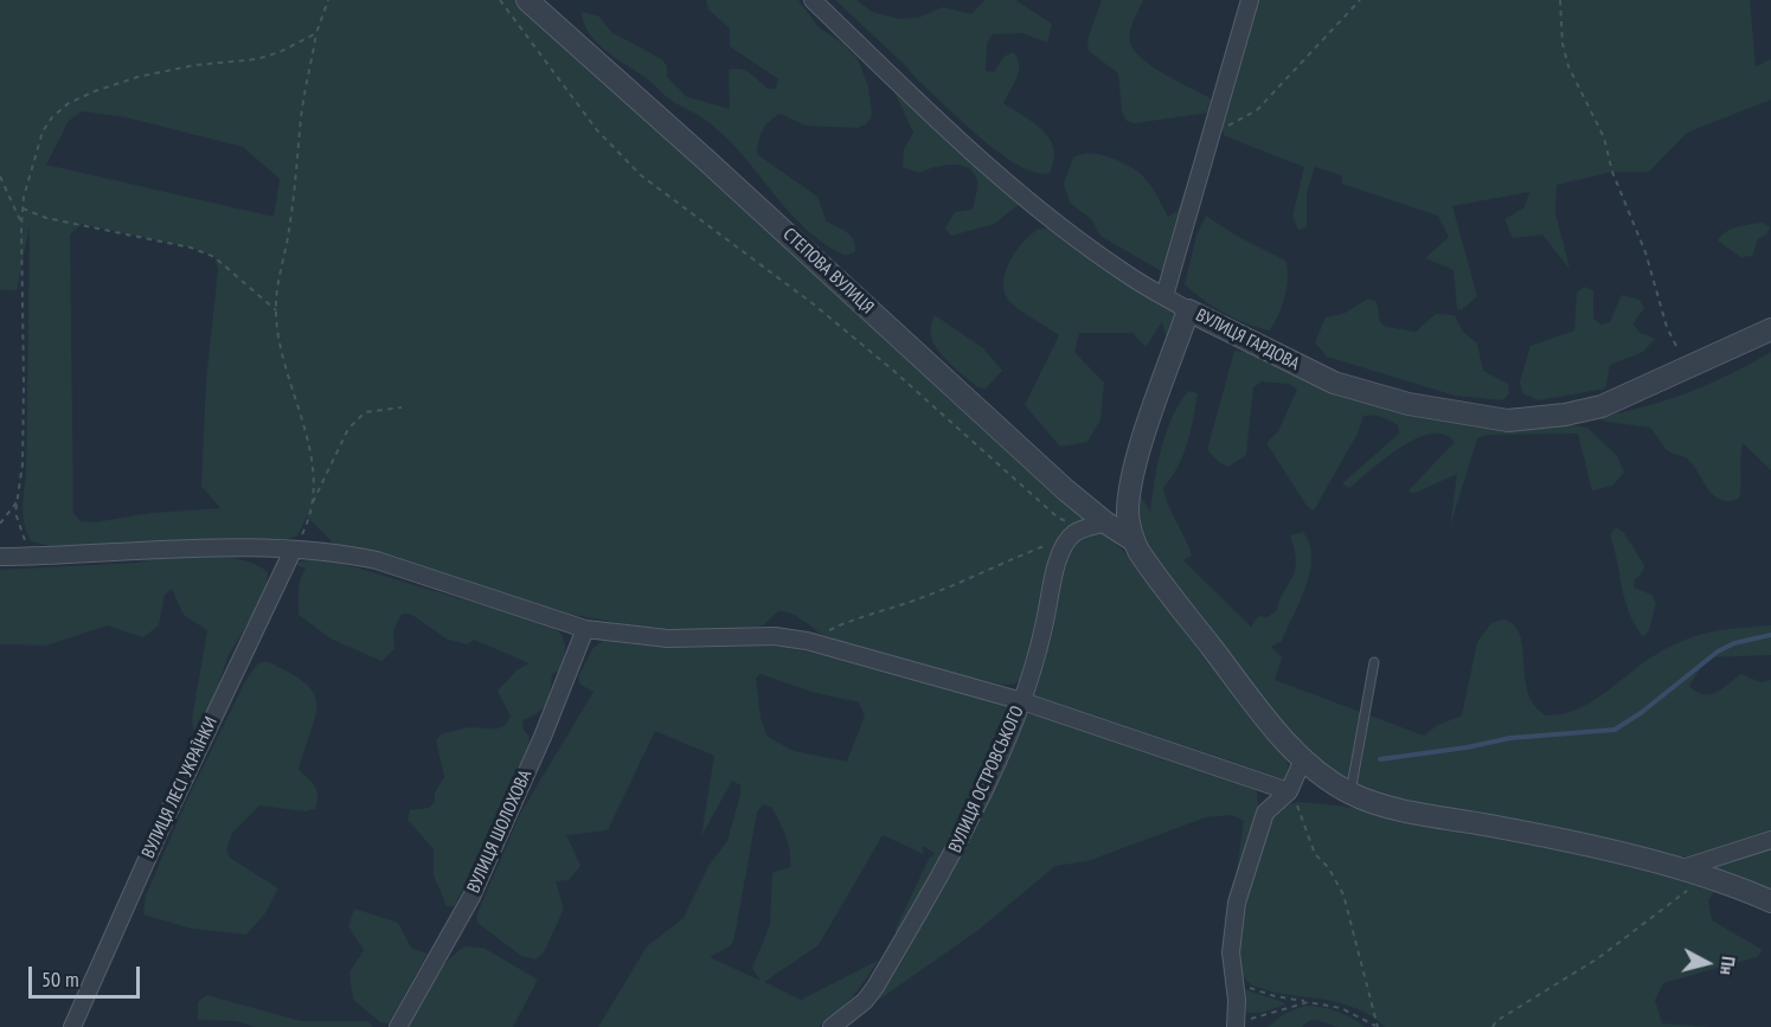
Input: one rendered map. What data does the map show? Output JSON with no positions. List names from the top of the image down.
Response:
{
  "streets": {
    "street": [
      "СТЕПОВА ВУЛИЦЯ",
      "ВУЛИЦЯ ГАРДОВА",
      "ВУЛИЦЯ ОСТРОВСЬКОГО",
      "ВУЛИЦЯ ЛЕСІ УКРАЇНКИ",
      "ВУЛИЦЯ ШОЛОХОВА"
    ]
  },
  "scale_bar": "50 m",
  "north": "right"
}
